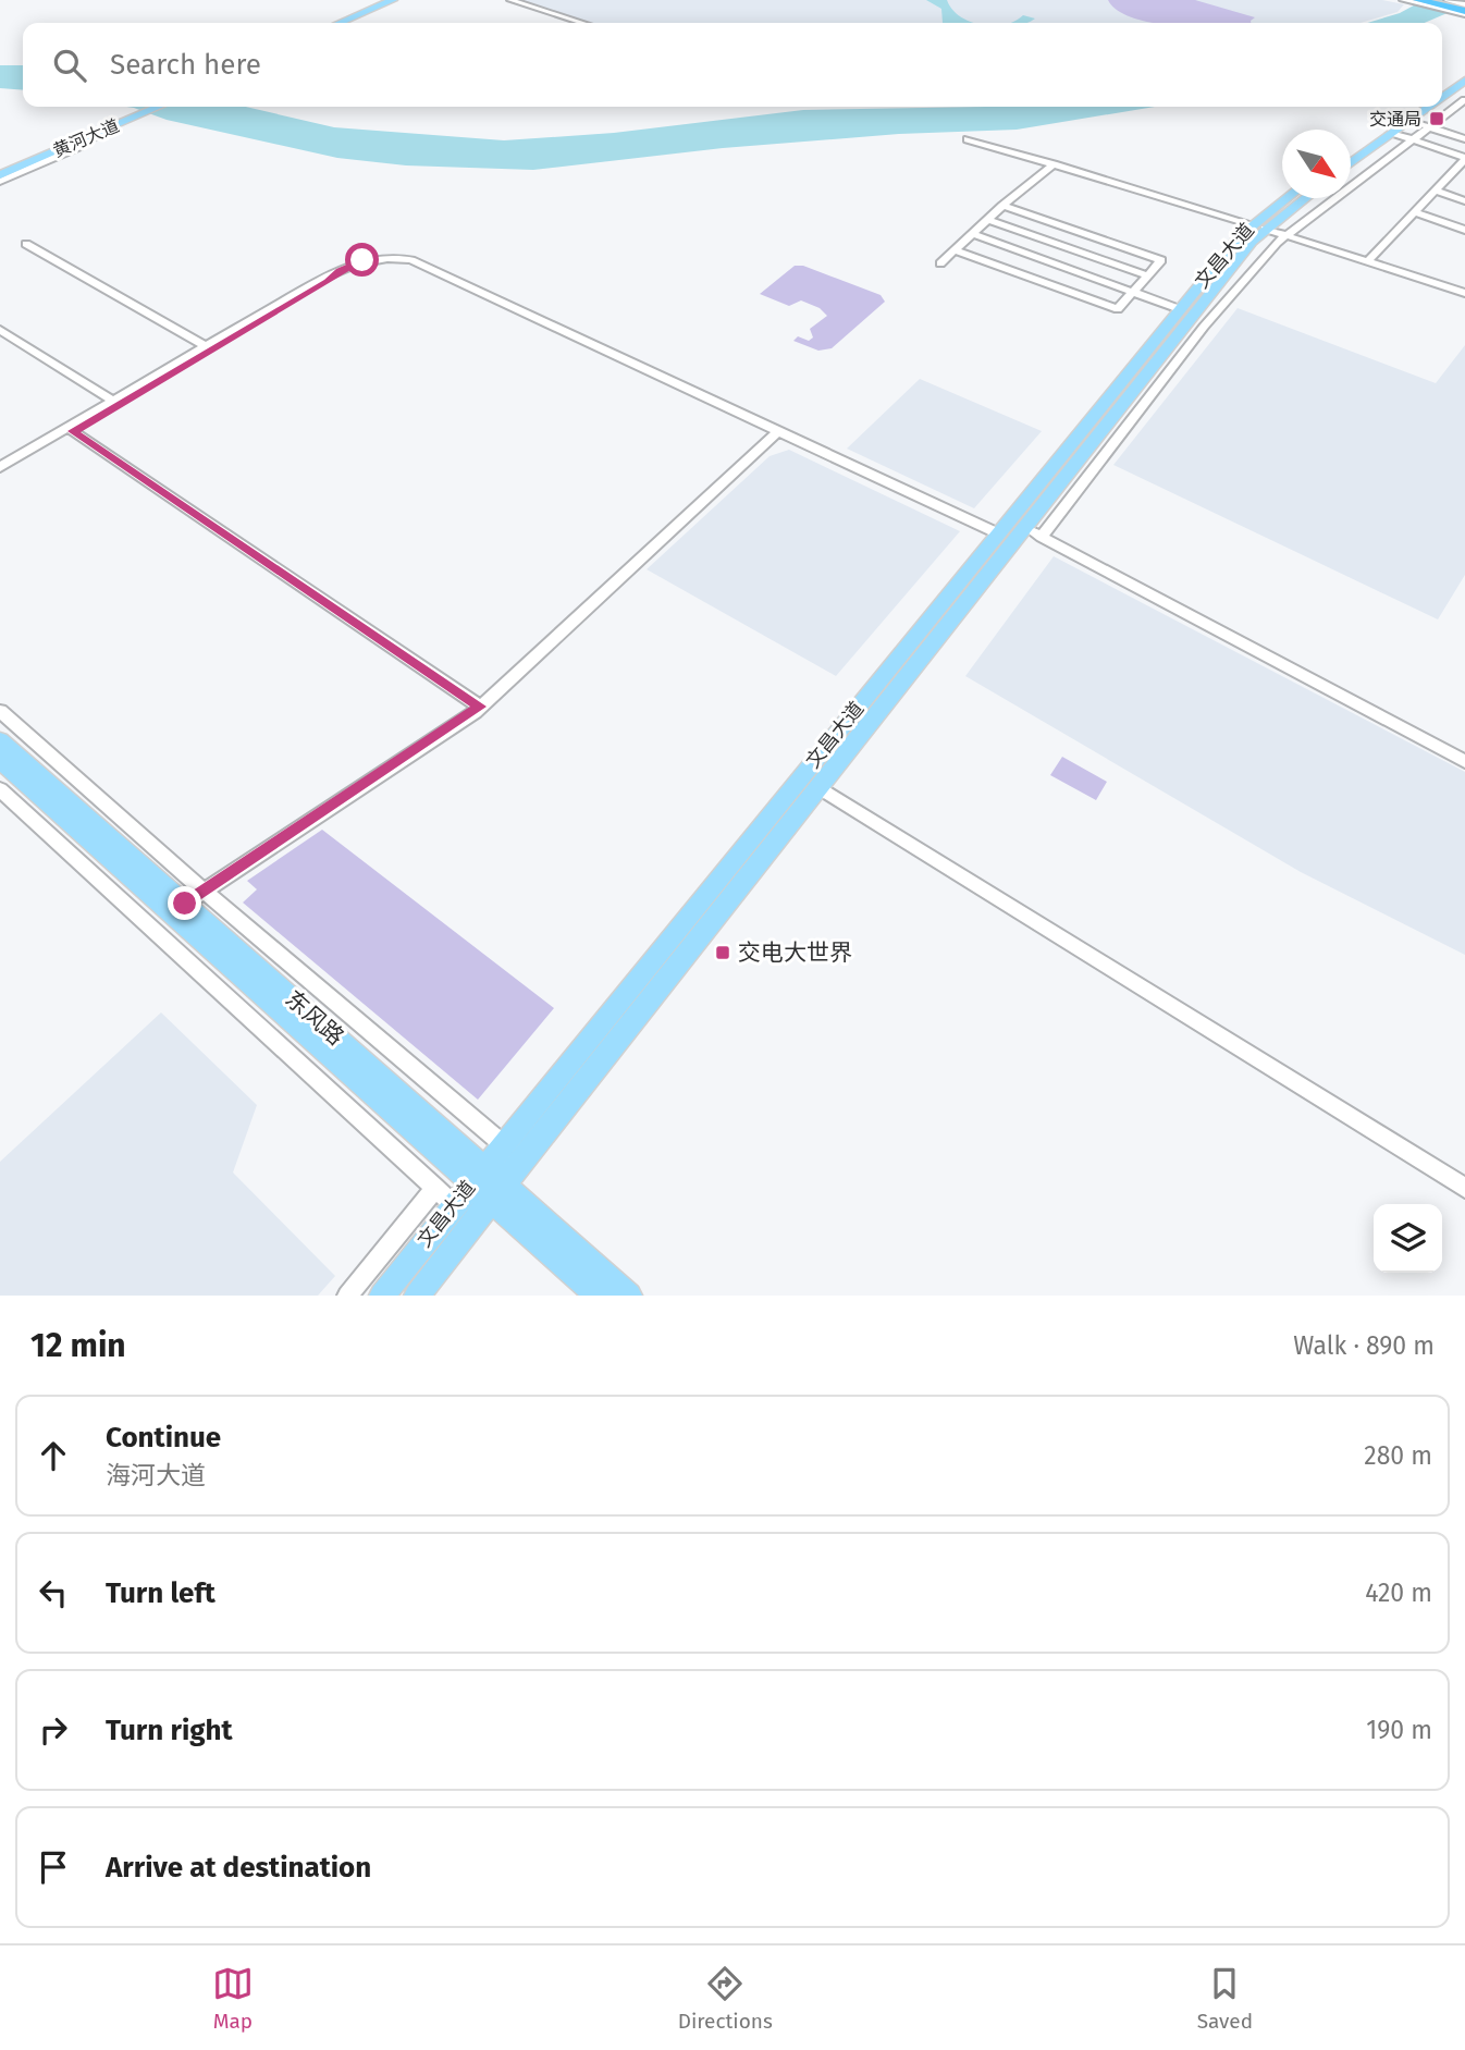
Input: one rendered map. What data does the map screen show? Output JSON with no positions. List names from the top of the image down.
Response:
{
  "streets": {
    "main road": ["黄河大道", "文昌大道", "东风路"]
  },
  "crossings": [
    ["文昌大道", "东风路"]
  ],
  "places": {
    "transit": ["交通局", "交电大世界"]
  },
  "north": "bottom right",
  "page": {
    "search": "Search here",
    "heading": ["12 min", "Walk · 890 m"],
    "list": [
      ["Continue", "海河大道", "280 m"],
      ["Turn left", "420 m"],
      ["Turn right", "190 m"],
      "Arrive at destination"
    ],
    "nav": ["Map", "Directions", "Saved"]
  }
}
